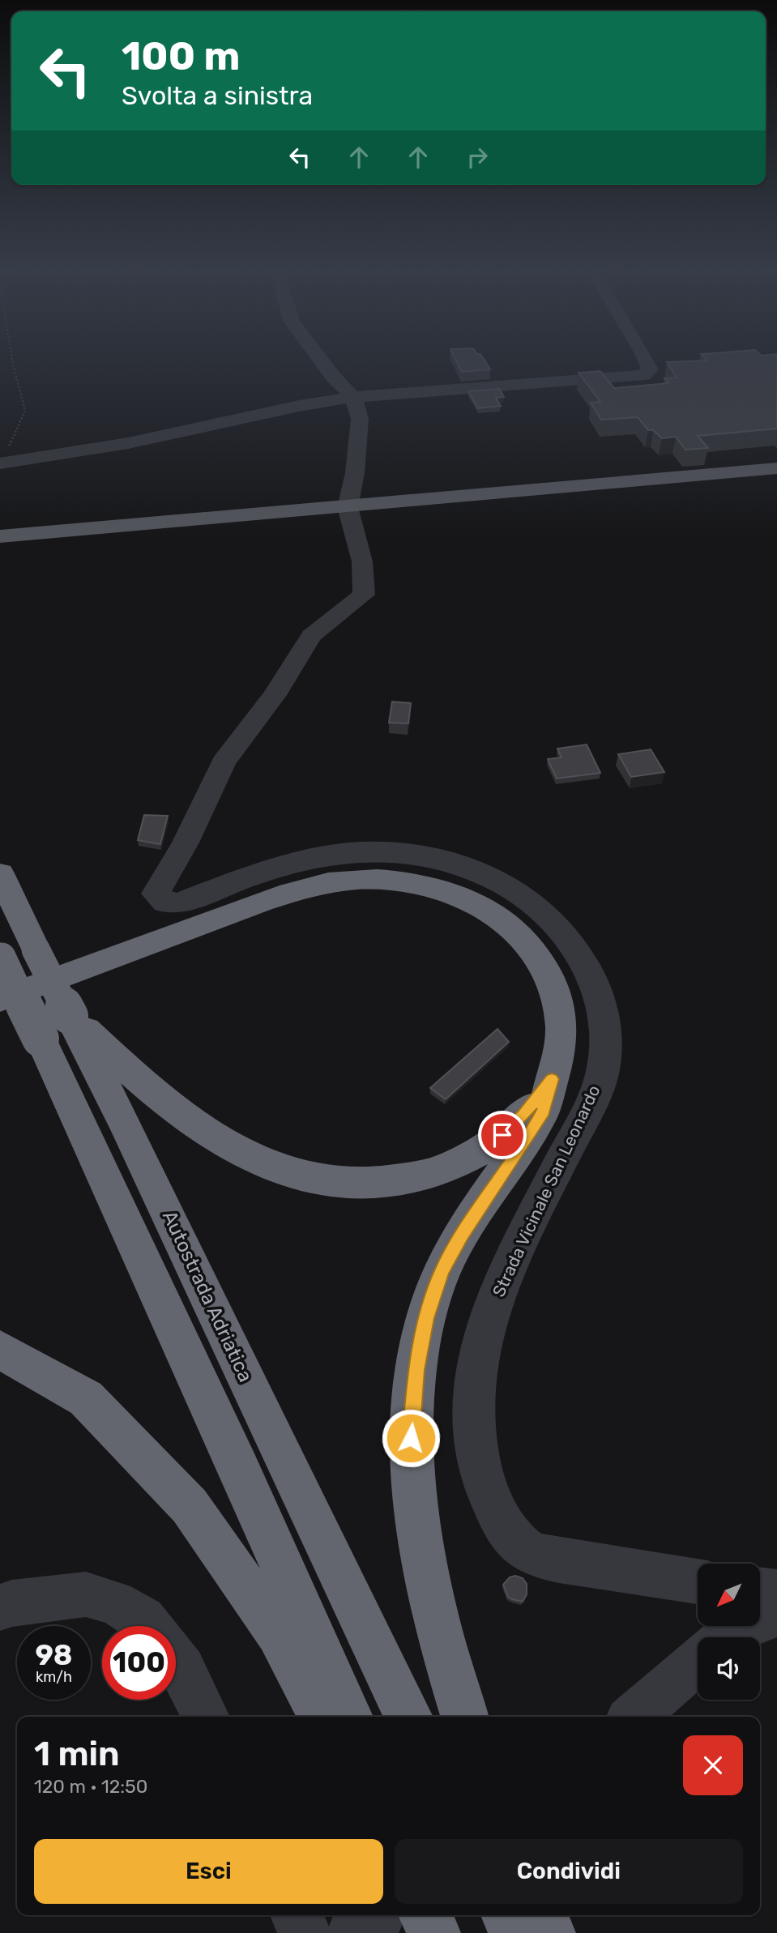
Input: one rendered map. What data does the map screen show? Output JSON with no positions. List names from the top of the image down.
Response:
{
  "streets": {
    "highway": ["Autostrada Adriatica"],
    "street": ["Strada Vicinale San Leonardo"]
  },
  "north": "bottom left",
  "page": {
    "turn": ["100 m", "Svolta a sinistra"],
    "speed": "98 km/h",
    "limit": "100",
    "heading": ["1 min", "120 m · 12:50"],
    "buttons": ["Esci", "Condividi"]
  }
}
